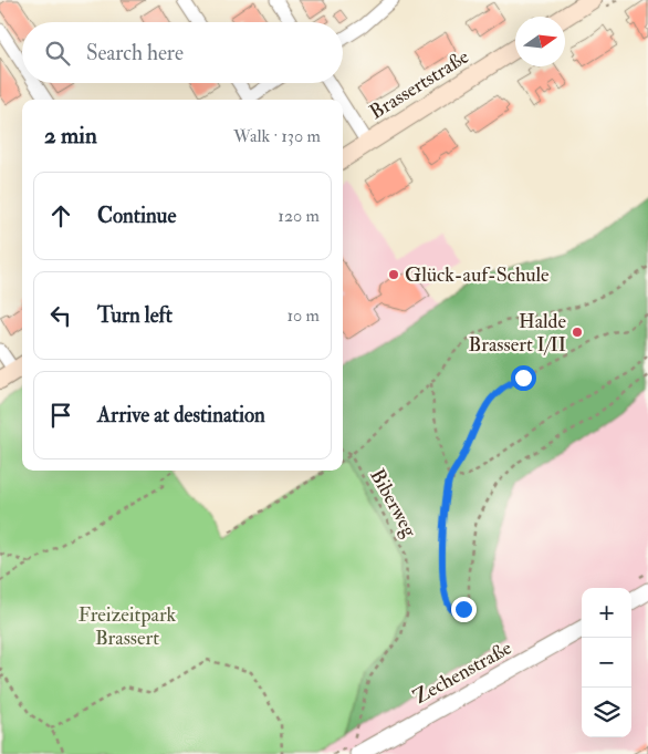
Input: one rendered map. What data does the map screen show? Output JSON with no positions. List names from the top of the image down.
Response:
{
  "streets": {
    "main road": ["Brassertstraße"],
    "street": ["Zechenstraße"],
    "path": ["Biberweg"]
  },
  "parks": ["Freizeitpark Brassert"],
  "places": ["Glück-auf-Schule", "Halde Brassert I/II"],
  "north": "right",
  "page": {
    "search": "Search here",
    "heading": ["2 min", "Walk · 130 m"],
    "list": [
      ["Continue", "120 m"],
      ["Turn left", "10 m"],
      "Arrive at destination"
    ],
    "map_buttons": ["+", "−"]
  }
}
